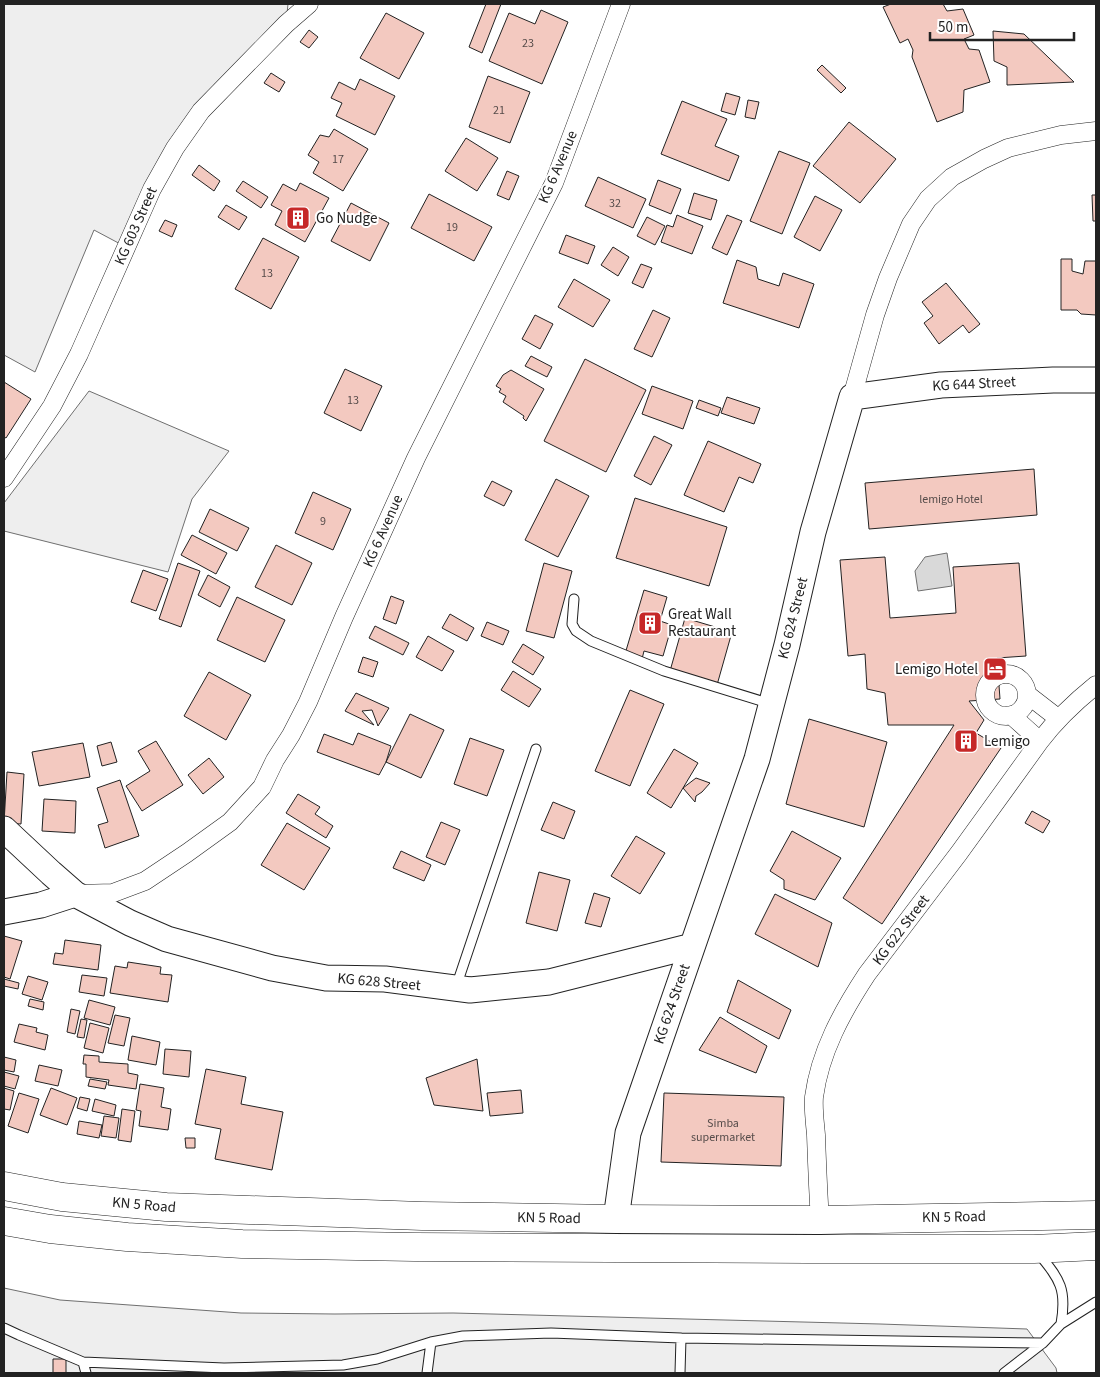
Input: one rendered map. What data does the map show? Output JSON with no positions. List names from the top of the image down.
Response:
{
  "streets": {
    "main road": [
      "KG 6 Avenue",
      "KG 644 Street",
      "KG 624 Street",
      "KG 628 Street",
      "KN 5 Road"
    ],
    "street": ["KG 603 Street", "KG 622 Street"]
  },
  "crossings": [
    ["KG 6 Avenue", "KG 628 Street"],
    ["KG 644 Street", "KG 624 Street"],
    ["KG 624 Street", "KG 628 Street"],
    ["KG 624 Street", "KN 5 Road"],
    ["KG 622 Street", "KN 5 Road"]
  ],
  "places": {
    "building": ["Go Nudge", "Great Wall Restaurant", "Lemigo"],
    "hotel": ["Lemigo Hotel"]
  },
  "house_numbers": [
    "23",
    "21",
    "17",
    "32",
    "19",
    "13",
    "13",
    "lemigo Hotel",
    "9",
    "Simba supermarket"
  ],
  "scale_bar": "50 m"
}
